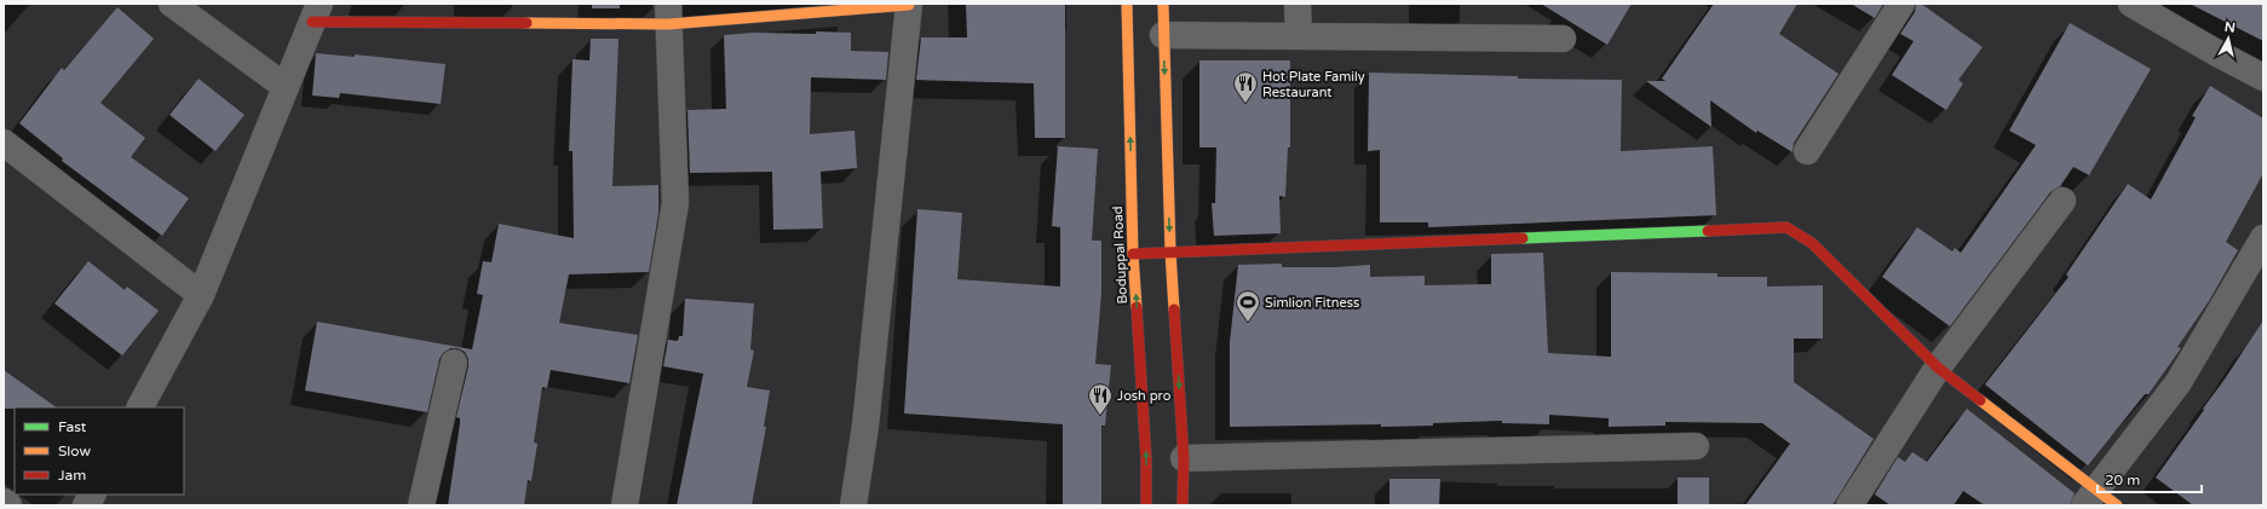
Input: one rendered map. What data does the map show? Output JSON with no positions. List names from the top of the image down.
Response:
{
  "streets": {
    "street": ["Boduppal Road"]
  },
  "places": {
    "restaurant": ["Hot Plate Family Restaurant", "Josh pro"],
    "sports": ["Simlion Fitness"]
  },
  "legend": ["Fast", "Slow", "Jam"],
  "scale_bar": "20 m",
  "north": "top"
}
